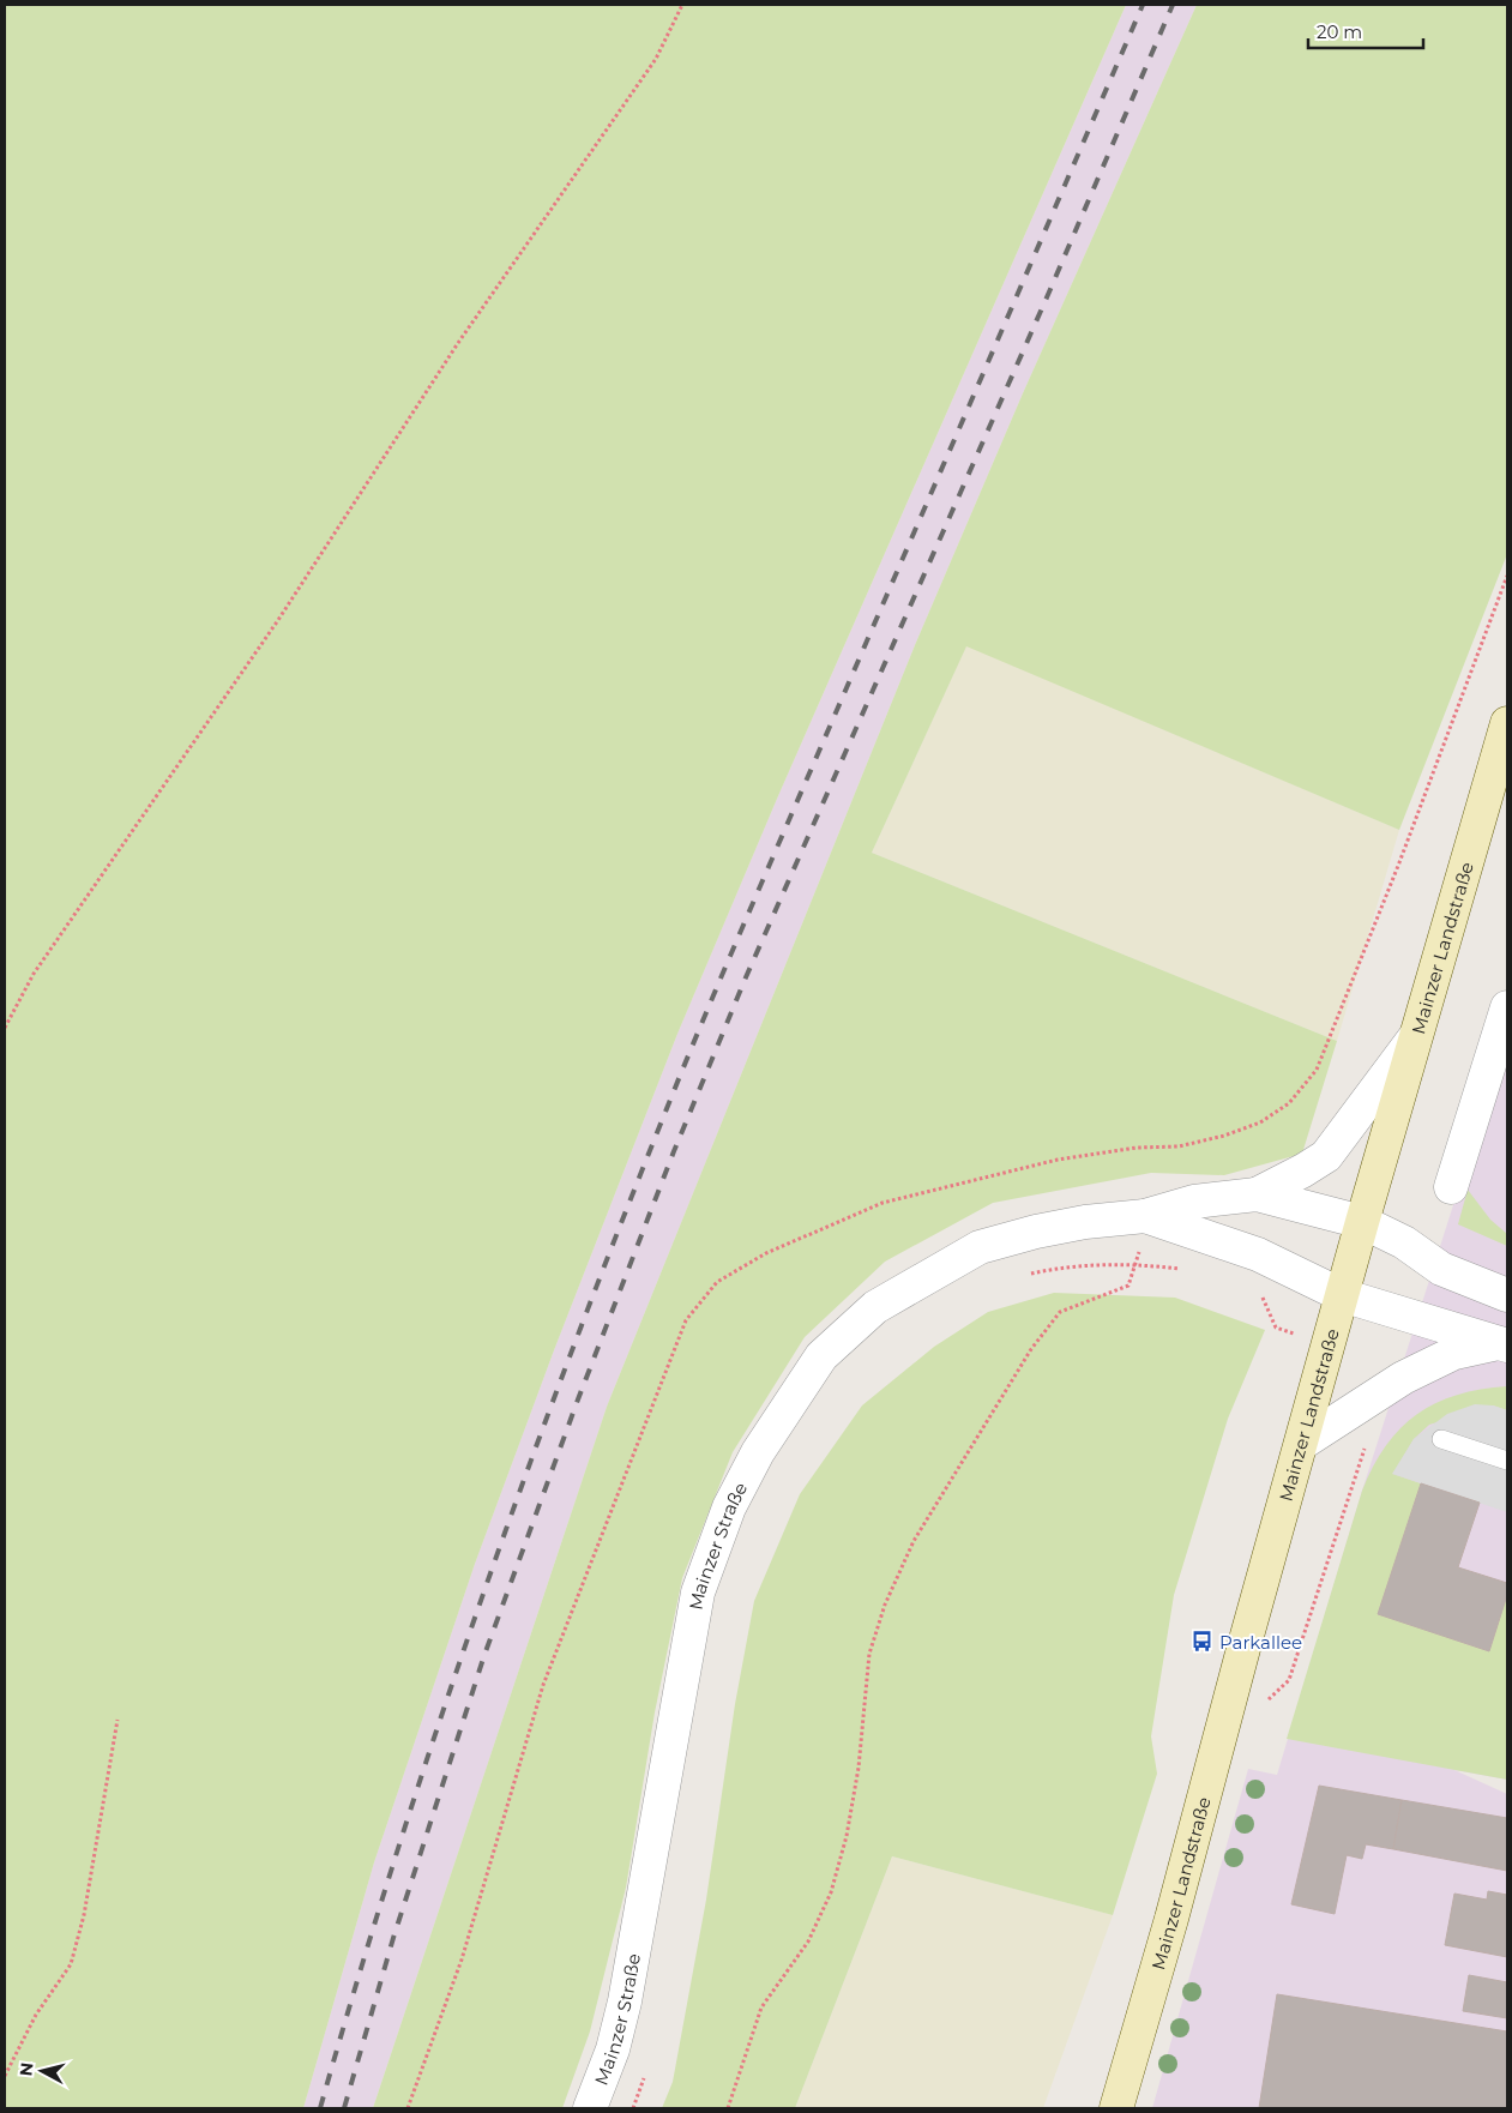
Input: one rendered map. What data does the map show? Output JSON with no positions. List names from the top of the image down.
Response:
{
  "streets": {
    "main road": ["Mainzer Landstraße"],
    "street": ["Mainzer Straße"]
  },
  "places": {
    "bus stop": ["Parkallee"]
  },
  "scale_bar": "20 m",
  "north": "left"
}
